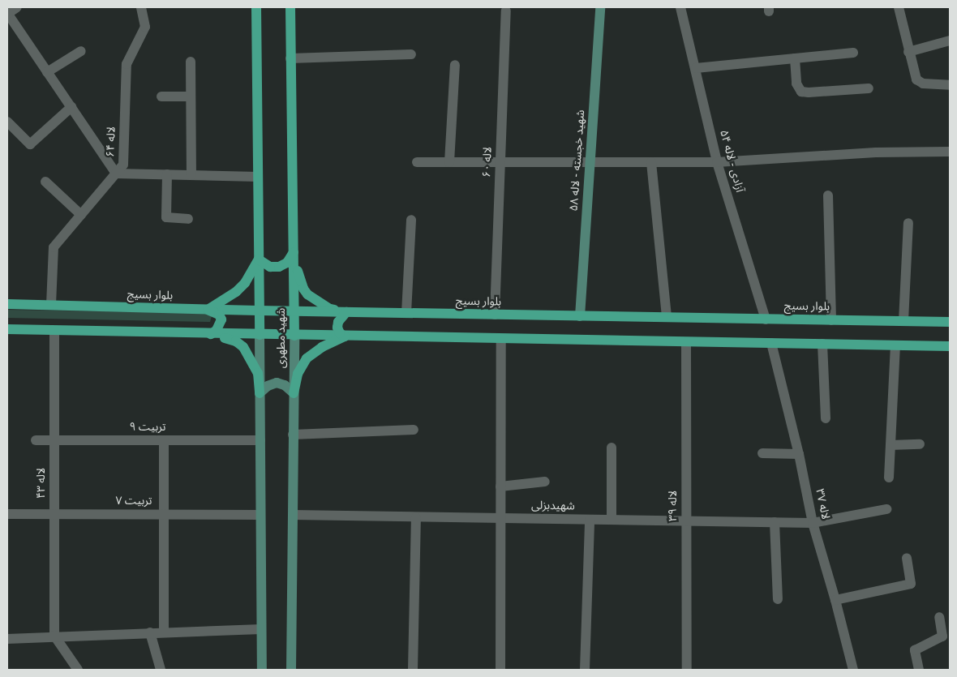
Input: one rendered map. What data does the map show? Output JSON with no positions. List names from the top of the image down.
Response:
{
  "streets": {
    "main road": ["شهید خجسته - لاله ۵۸", "بلوار بسیج", "شهید مطهری"],
    "street": [
      "لاله ۶۴",
      "آزادی - لاله ۵۴",
      "لاله ۶۰",
      "تربیت ۹",
      "لاله ۴۳",
      "تربیت ۷",
      "لاله ۳۷",
      "لاله ۳۹",
      "شهیدبزلی"
    ]
  },
  "crossings": [
    ["لاله ۶۴", "بلوار بسیج"],
    ["شهید خجسته - لاله ۵۸", "بلوار بسیج"],
    ["آزادی - لاله ۵۴", "بلوار بسیج"],
    ["لاله ۶۰", "بلوار بسیج"],
    ["بلوار بسیج", "شهید مطهری"],
    ["شهید مطهری", "تربیت ۹"],
    ["شهید مطهری", "تربیت ۷"],
    ["شهید مطهری", "شهیدبزلی"],
    ["تربیت ۹", "لاله ۴۳"],
    ["لاله ۴۳", "تربیت ۷"],
    ["لاله ۳۷", "شهیدبزلی"],
    ["لاله ۳۹", "شهیدبزلی"]
  ]
}
